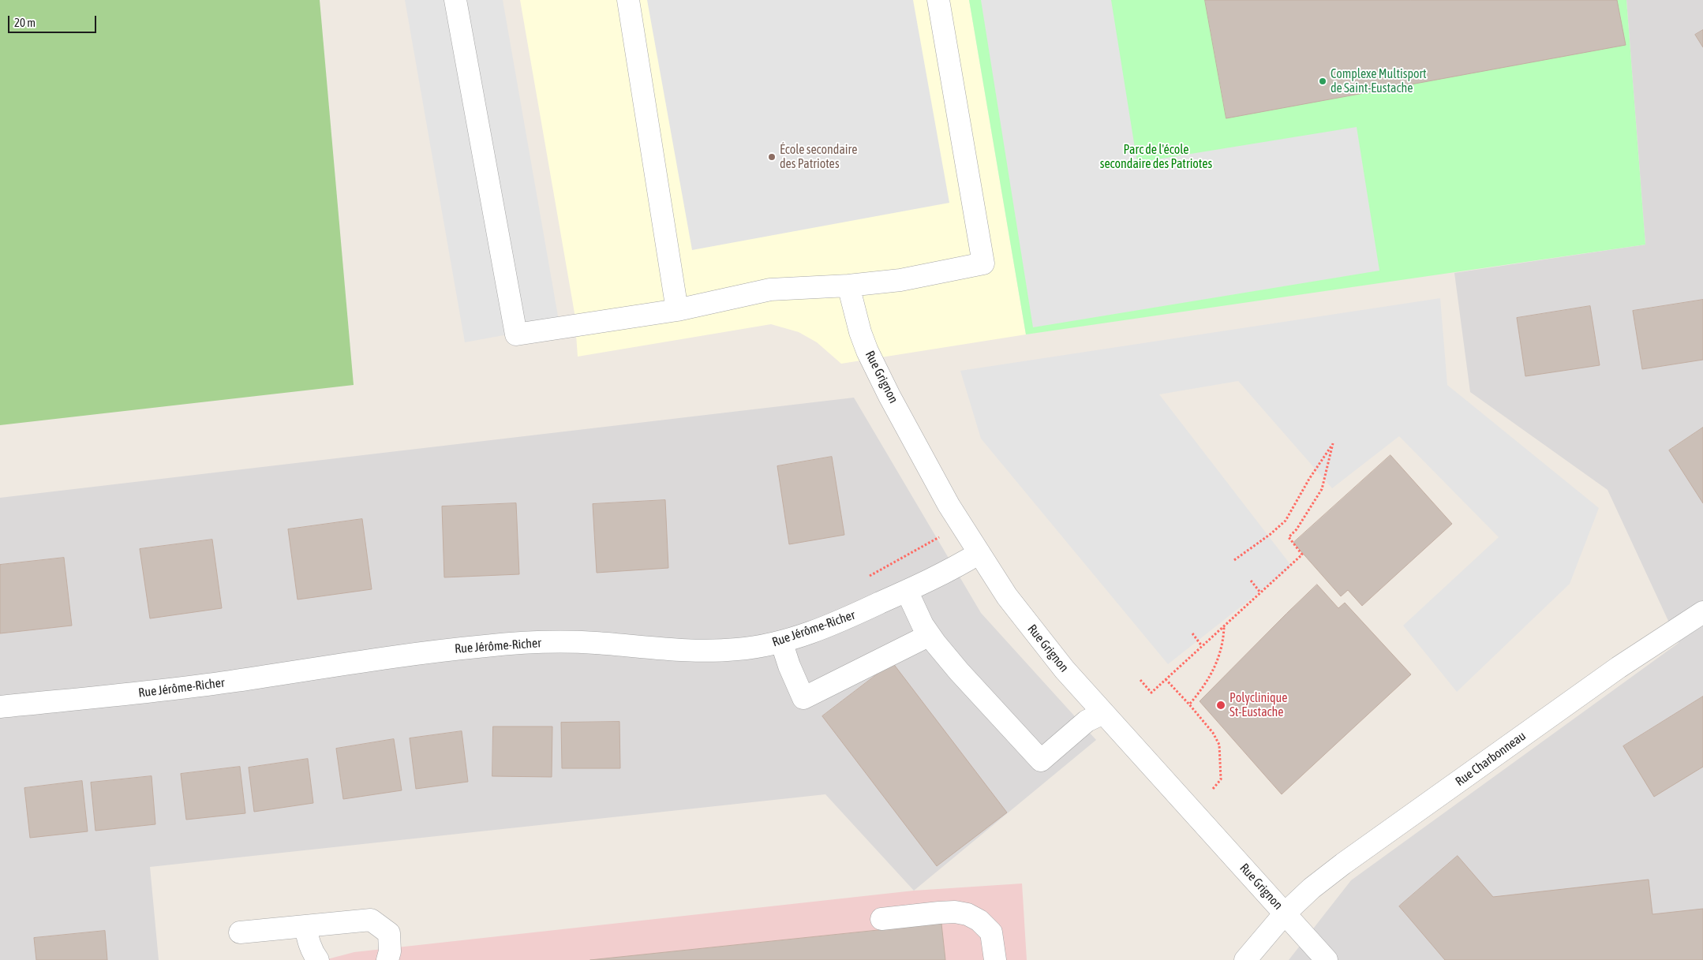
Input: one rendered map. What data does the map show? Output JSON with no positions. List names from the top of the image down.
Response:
{
  "streets": {
    "street": ["Rue Grignon", "Rue Jérôme-Richer", "Rue Charbonneau"]
  },
  "crossings": [
    ["Rue Grignon", "Rue Jérôme-Richer"],
    ["Rue Grignon", "Rue Charbonneau"]
  ],
  "parks": ["Parc de l'école secondaire des Patriotes"],
  "places": ["Complexe Multisport de Saint-Eustache", "École secondaire des Patriotes", "Polyclinique St-Eustache"],
  "scale_bar": "20 m"
}
